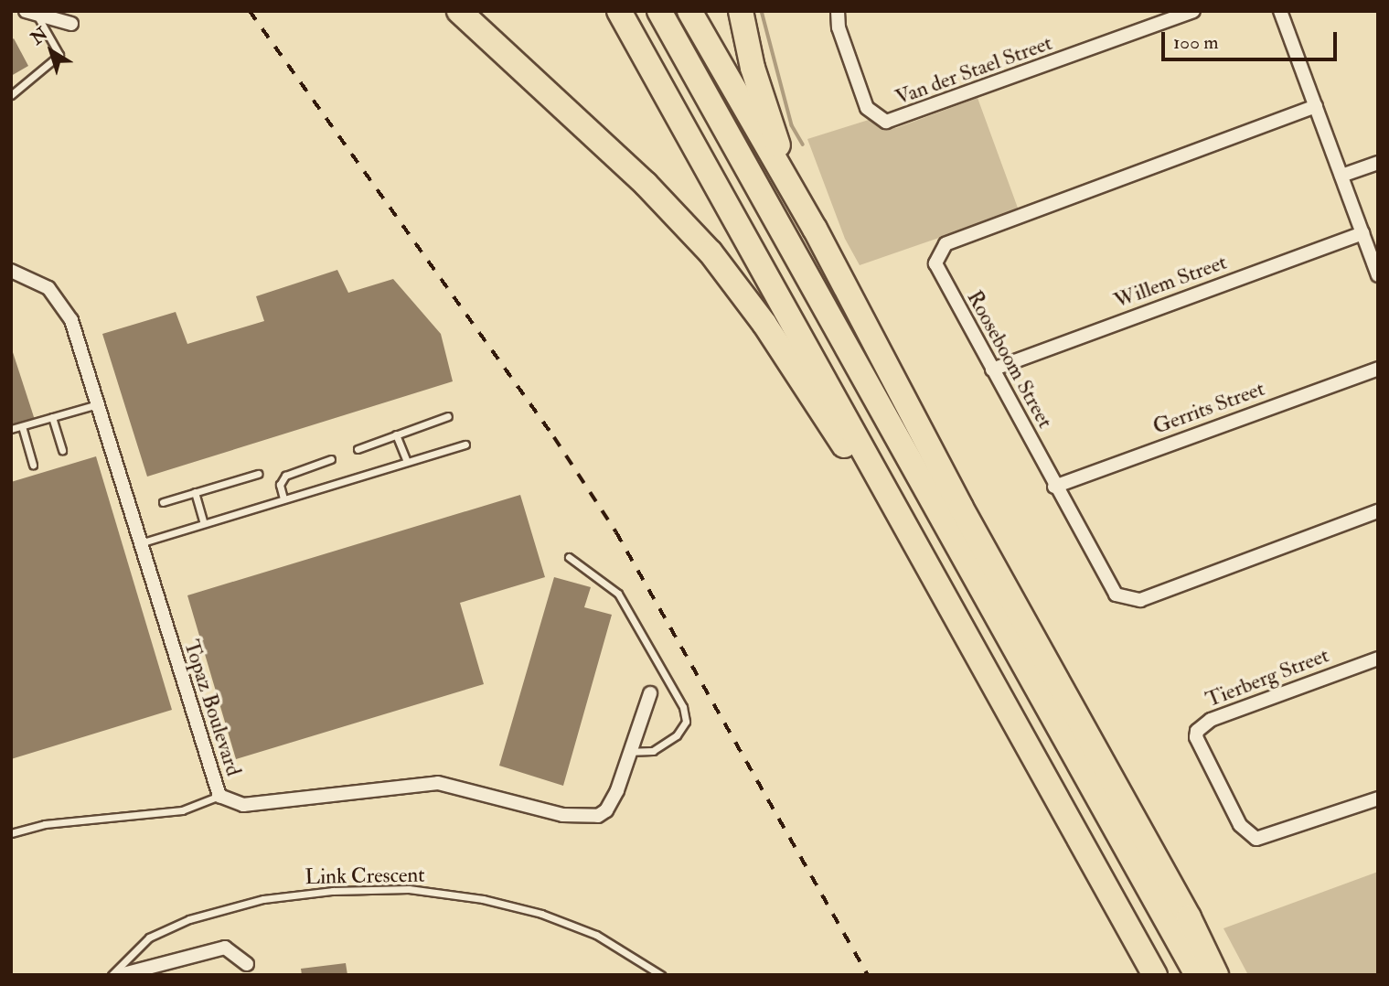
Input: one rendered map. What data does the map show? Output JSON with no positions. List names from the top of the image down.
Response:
{
  "streets": {
    "street": [
      "Van der Stael Street",
      "Willem Street",
      "Rooseboom Street",
      "Gerrits Street",
      "Tierberg Street",
      "Topaz Boulevard"
    ],
    "lane": ["Link Crescent"]
  },
  "crossings": [
    ["Willem Street", "Rooseboom Street"],
    ["Rooseboom Street", "Gerrits Street"]
  ],
  "scale_bar": "100 m",
  "north": "top left"
}
